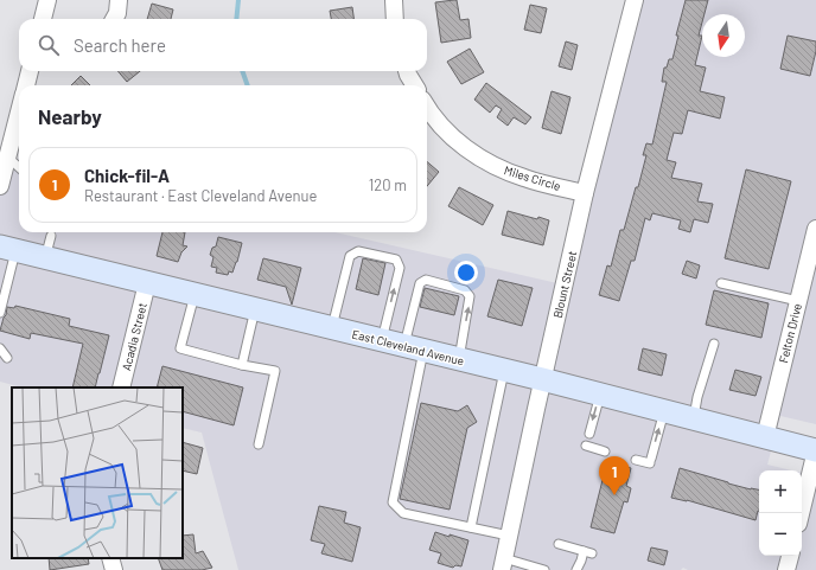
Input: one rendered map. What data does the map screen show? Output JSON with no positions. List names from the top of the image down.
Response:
{
  "streets": {
    "main road": ["East Cleveland Avenue"],
    "street": [
      "Miles Circle",
      "Blount Street",
      "Felton Drive",
      "Acadia Street"
    ]
  },
  "crossings": [
    ["Miles Circle", "Blount Street"],
    ["Blount Street", "East Cleveland Avenue"],
    ["Felton Drive", "East Cleveland Avenue"],
    ["Acadia Street", "East Cleveland Avenue"]
  ],
  "north": "bottom",
  "page": {
    "search": "Search here",
    "heading": "Nearby",
    "list": [
      {
        "mark": "1",
        "name": "Chick-fil-A",
        "note": "Restaurant · East Cleveland Avenue",
        "value": "120 m"
      }
    ],
    "pins": "1",
    "map_buttons": ["+", "−"]
  }
}
